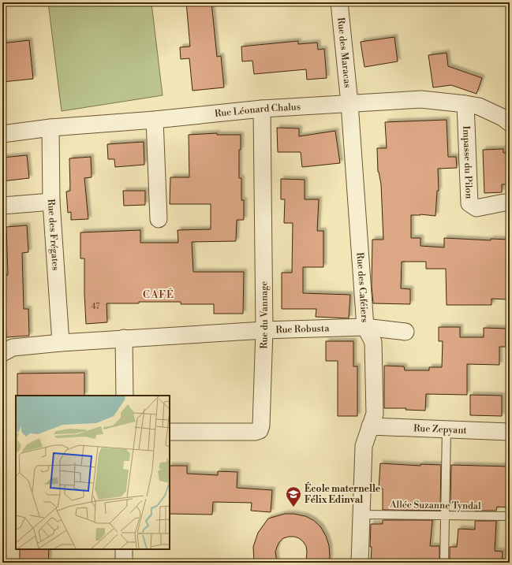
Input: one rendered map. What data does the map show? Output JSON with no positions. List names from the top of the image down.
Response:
{
  "streets": {
    "street": [
      "Rue des Maracas",
      "Rue Léonard Chalus",
      "Impasse du Pilon",
      "Rue des Frégates",
      "Rue des Caféiers",
      "Rue du Vannage",
      "Rue Robusta",
      "Rue Zepyant"
    ],
    "lane": ["Allée Suzanne Tyndal"]
  },
  "crossings": [
    ["Rue des Maracas", "Rue Léonard Chalus"],
    ["Rue des Maracas", "Rue des Caféiers"],
    ["Rue Léonard Chalus", "Impasse du Pilon"],
    ["Rue Léonard Chalus", "Rue des Frégates"],
    ["Rue Léonard Chalus", "Rue des Caféiers"],
    ["Rue Léonard Chalus", "Rue du Vannage"],
    ["Rue des Frégates", "Rue Robusta"],
    ["Rue des Caféiers", "Rue Robusta"],
    ["Rue des Caféiers", "Rue Zepyant"],
    ["Rue des Caféiers", "Allée Suzanne Tyndal"],
    ["Rue du Vannage", "Rue Robusta"]
  ],
  "districts": ["CAFÉ"],
  "places": {
    "school or university": ["École maternelle Félix Edinval"]
  },
  "house_numbers": ["47"]
}
